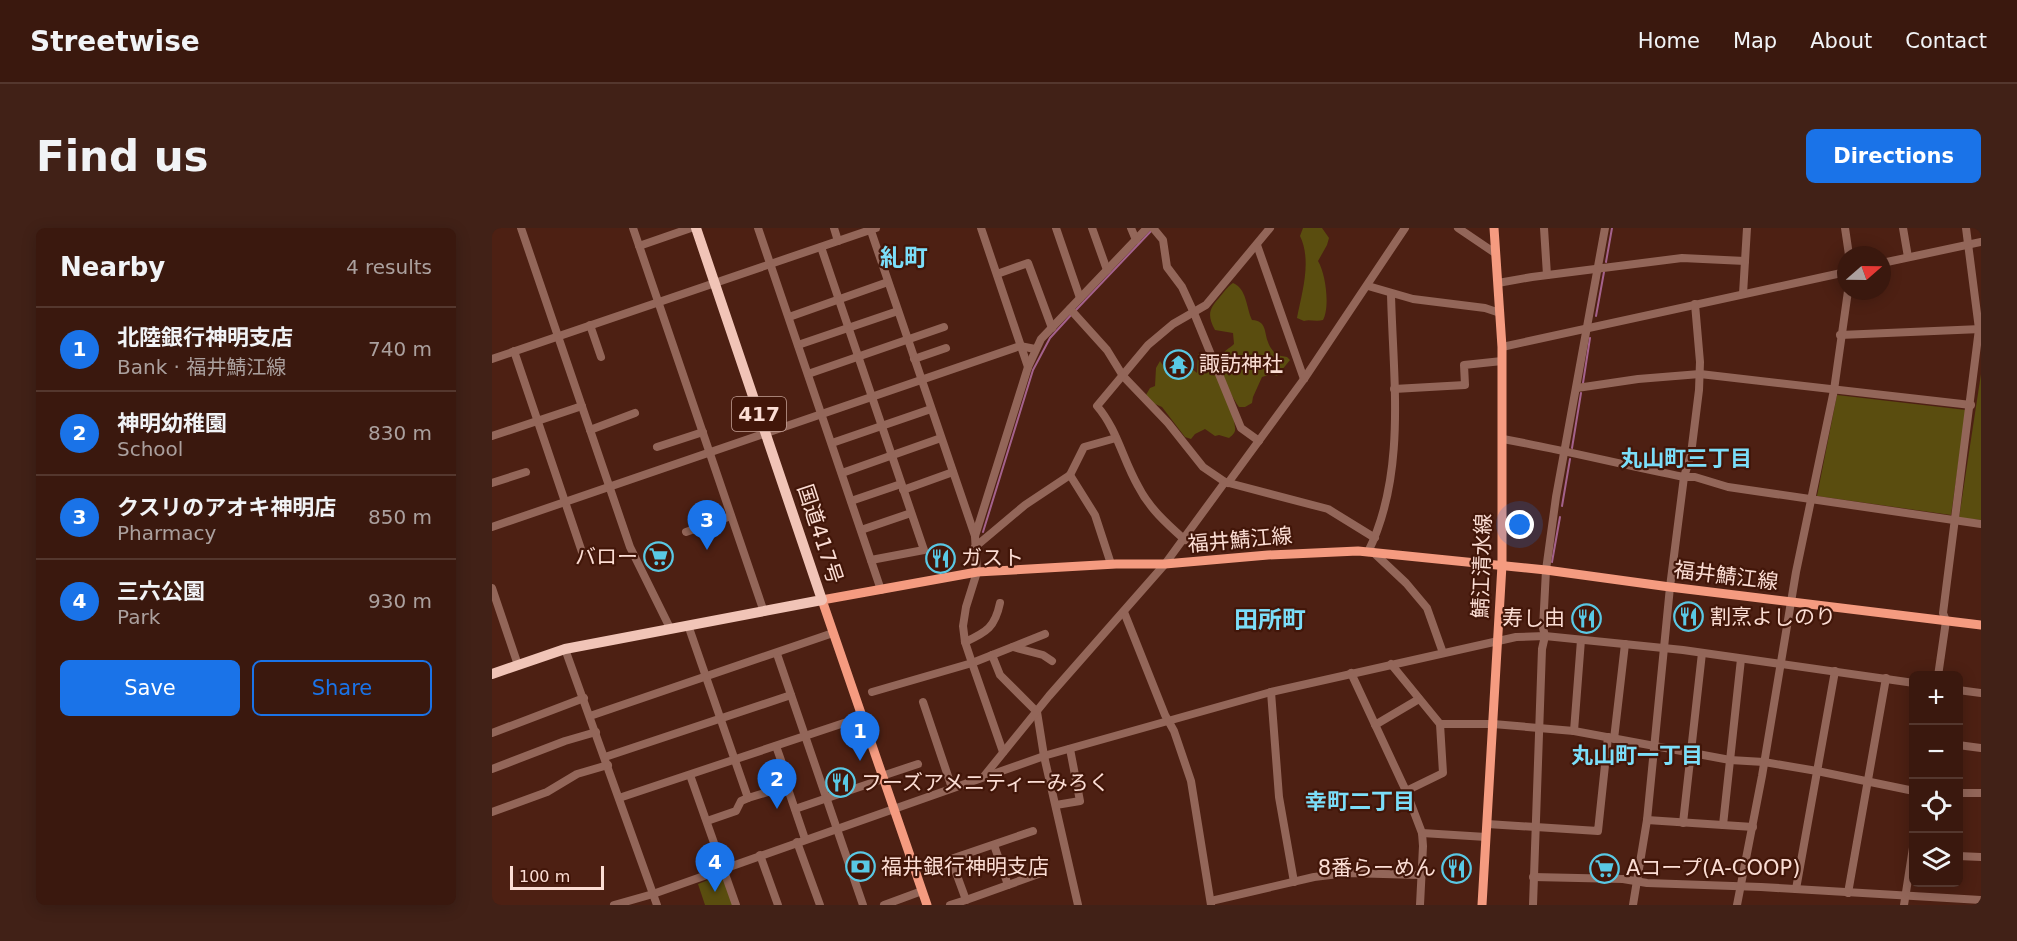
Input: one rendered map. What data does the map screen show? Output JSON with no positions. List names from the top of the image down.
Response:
{
  "streets": {
    "highway": ["417", "国道417号"],
    "main road": ["福井鯖江線", "鯖江清水線"]
  },
  "crossings": [
    ["国道417号", "福井鯖江線"],
    ["福井鯖江線", "鯖江清水線"]
  ],
  "districts": [
    "糺町",
    "丸山町三丁目",
    "田所町",
    "丸山町一丁目",
    "幸町二丁目"
  ],
  "places": {
    "temple": ["諏訪神社"],
    "supermarket": ["バロー", "Aコープ(A-COOP)"],
    "restaurant": [
      "ガスト",
      "割烹よしのり",
      "寿し由",
      "フーズアメニティーみろく",
      "8番らーめん"
    ],
    "bank": ["福井銀行神明支店"]
  },
  "scale_bar": "100 m",
  "north": "right",
  "page": {
    "header": "Streetwise",
    "nav": [
      "Home",
      "Map",
      "About",
      "Contact"
    ],
    "buttons": [
      "Directions",
      ["Save", "Share"]
    ],
    "title": "Find us",
    "heading": ["Nearby", "4 results"],
    "list": [
      {
        "mark": "1",
        "name": "北陸銀行神明支店",
        "note": "Bank · 福井鯖江線",
        "value": "740 m"
      },
      {
        "mark": "2",
        "name": "神明幼稚園",
        "note": "School",
        "value": "830 m"
      },
      {
        "mark": "3",
        "name": "クスリのアオキ神明店",
        "note": "Pharmacy",
        "value": "850 m"
      },
      {
        "mark": "4",
        "name": "三六公園",
        "note": "Park",
        "value": "930 m"
      }
    ],
    "pins": [
      "3",
      "1",
      "2",
      "4"
    ],
    "map_buttons": ["+", "−"],
    "scale": "100 m"
  }
}
